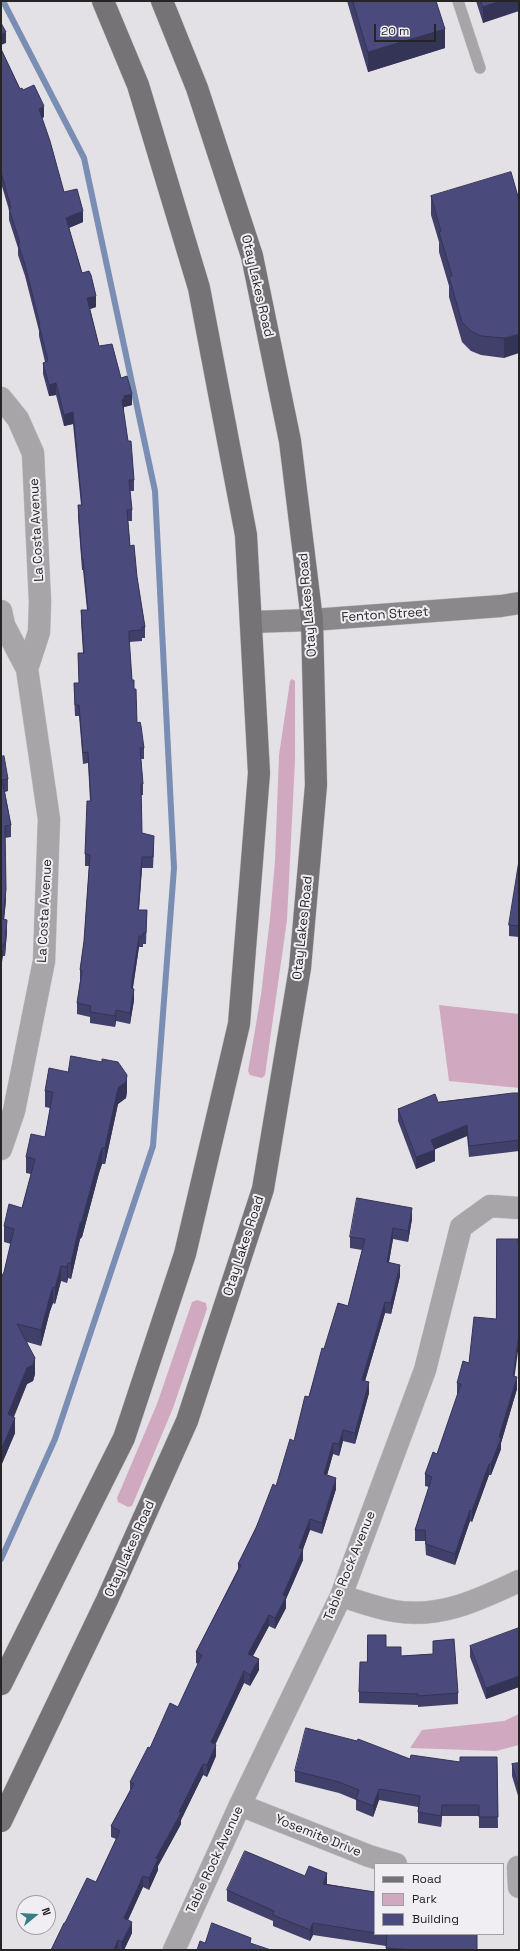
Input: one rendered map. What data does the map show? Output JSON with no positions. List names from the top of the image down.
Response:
{
  "streets": {
    "main road": ["Otay Lakes Road"],
    "street": [
      "La Costa Avenue",
      "Fenton Street",
      "Table Rock Avenue",
      "Yosemite Drive"
    ]
  },
  "crossings": [
    ["Otay Lakes Road", "Fenton Street"],
    ["Table Rock Avenue", "Yosemite Drive"]
  ],
  "legend": ["Road", "Park", "Building"],
  "scale_bar": "20 m",
  "north": "right"
}
